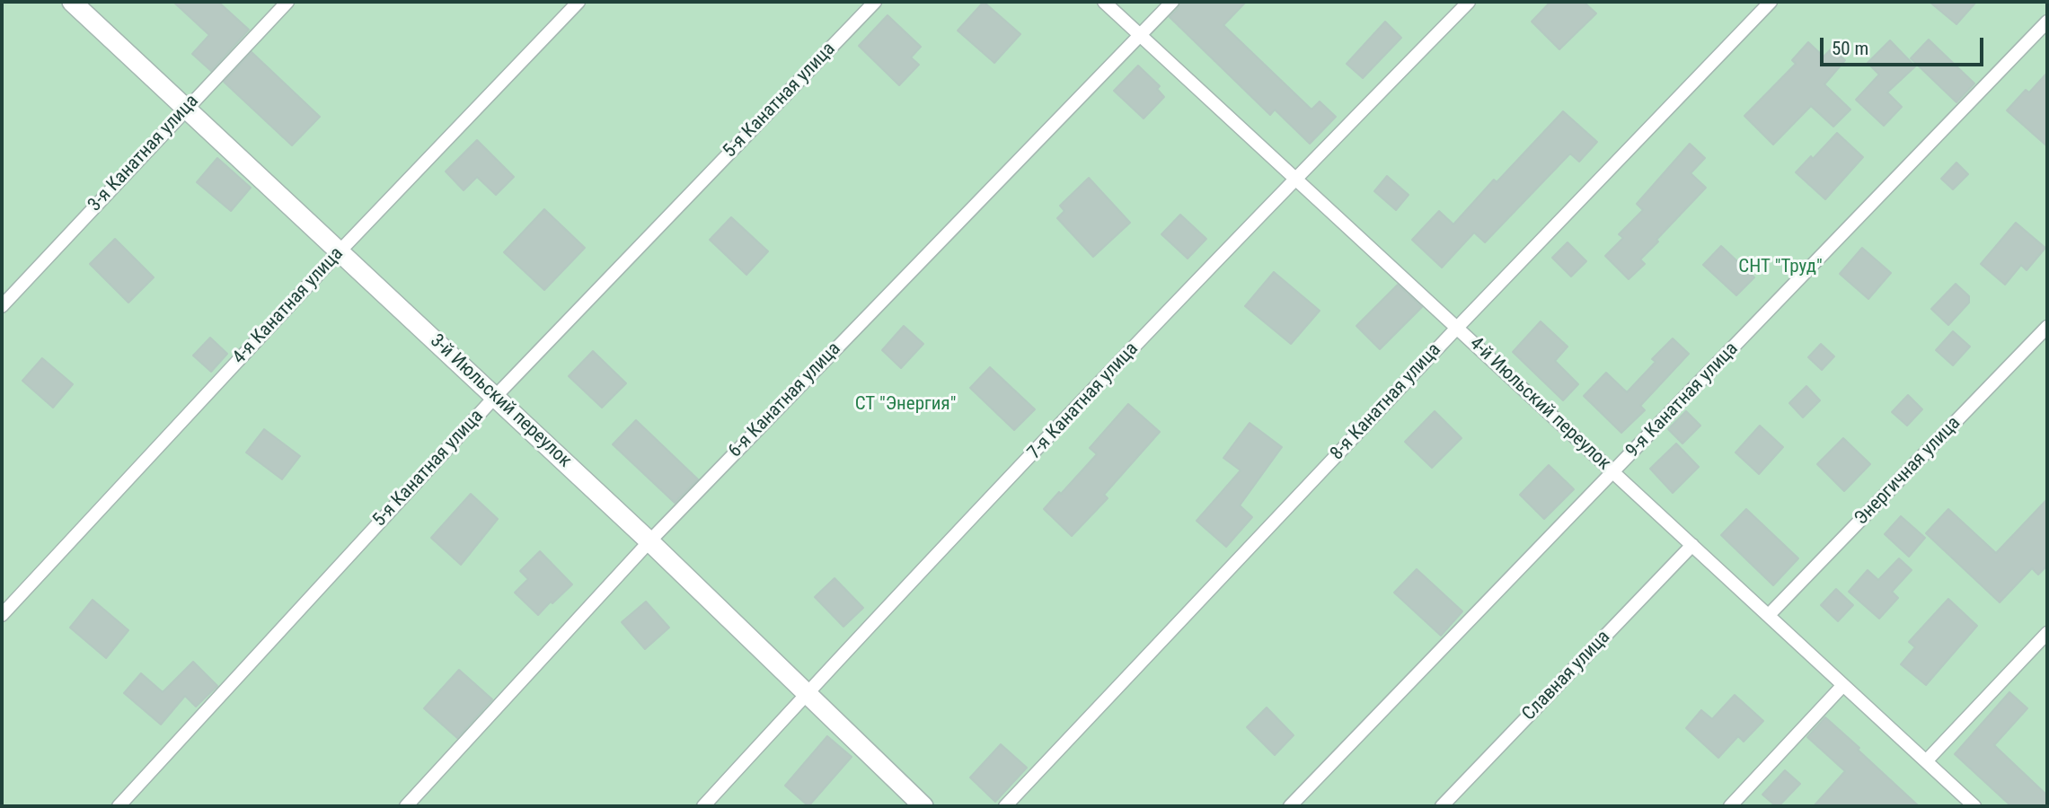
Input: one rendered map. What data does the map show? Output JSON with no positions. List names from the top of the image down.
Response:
{
  "streets": {
    "street": ["3-й Июльский переулок"],
    "lane": [
      "5-я Канатная улица",
      "3-я Канатная улица",
      "4-я Канатная улица",
      "6-я Канатная улица",
      "9-я Канатная улица",
      "7-я Канатная улица",
      "8-я Канатная улица",
      "4-й Июльский переулок",
      "Энергичная улица",
      "Славная улица"
    ]
  },
  "crossings": [
    ["5-я Канатная улица", "3-й Июльский переулок"],
    ["3-я Канатная улица", "3-й Июльский переулок"],
    ["4-я Канатная улица", "3-й Июльский переулок"],
    ["6-я Канатная улица", "3-й Июльский переулок"],
    ["6-я Канатная улица", "4-й Июльский переулок"],
    ["9-я Канатная улица", "4-й Июльский переулок"],
    ["3-й Июльский переулок", "7-я Канатная улица"],
    ["7-я Канатная улица", "4-й Июльский переулок"],
    ["8-я Канатная улица", "4-й Июльский переулок"],
    ["4-й Июльский переулок", "Энергичная улица"],
    ["4-й Июльский переулок", "Славная улица"]
  ],
  "parks": ["СНТ \"Труд\"", "СТ \"Энергия\""],
  "scale_bar": "50 m"
}
